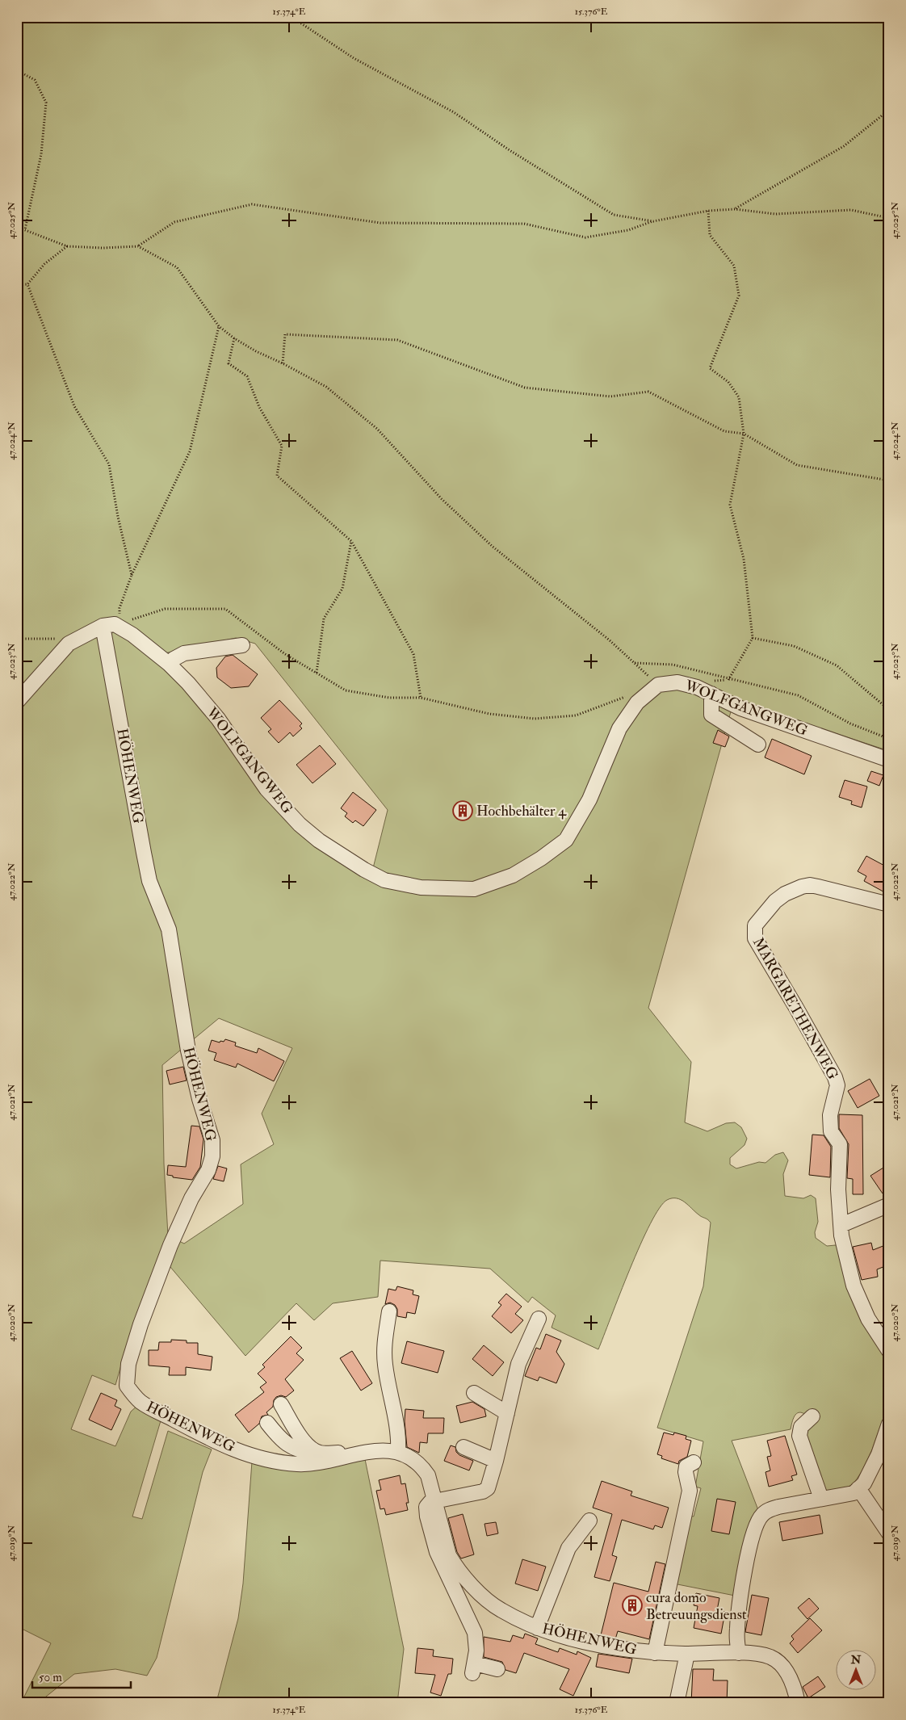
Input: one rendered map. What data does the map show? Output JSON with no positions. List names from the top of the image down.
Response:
{
  "streets": {
    "street": ["WOLFGANGWEG", "HÖHENWEG", "MARGARETHENWEG"]
  },
  "crossings": [
    ["WOLFGANGWEG", "HÖHENWEG"]
  ],
  "places": {
    "building": ["Hochbehälter 4", "cura domo Betreuungsdienst"]
  },
  "scale_bar": "50 m",
  "north": "top",
  "coordinates": [
    "15.374°E",
    "15.376°E",
    "47.025°N",
    "47.024°N",
    "47.023°N",
    "47.022°N",
    "47.021°N",
    "47.020°N",
    "47.019°N"
  ]
}
